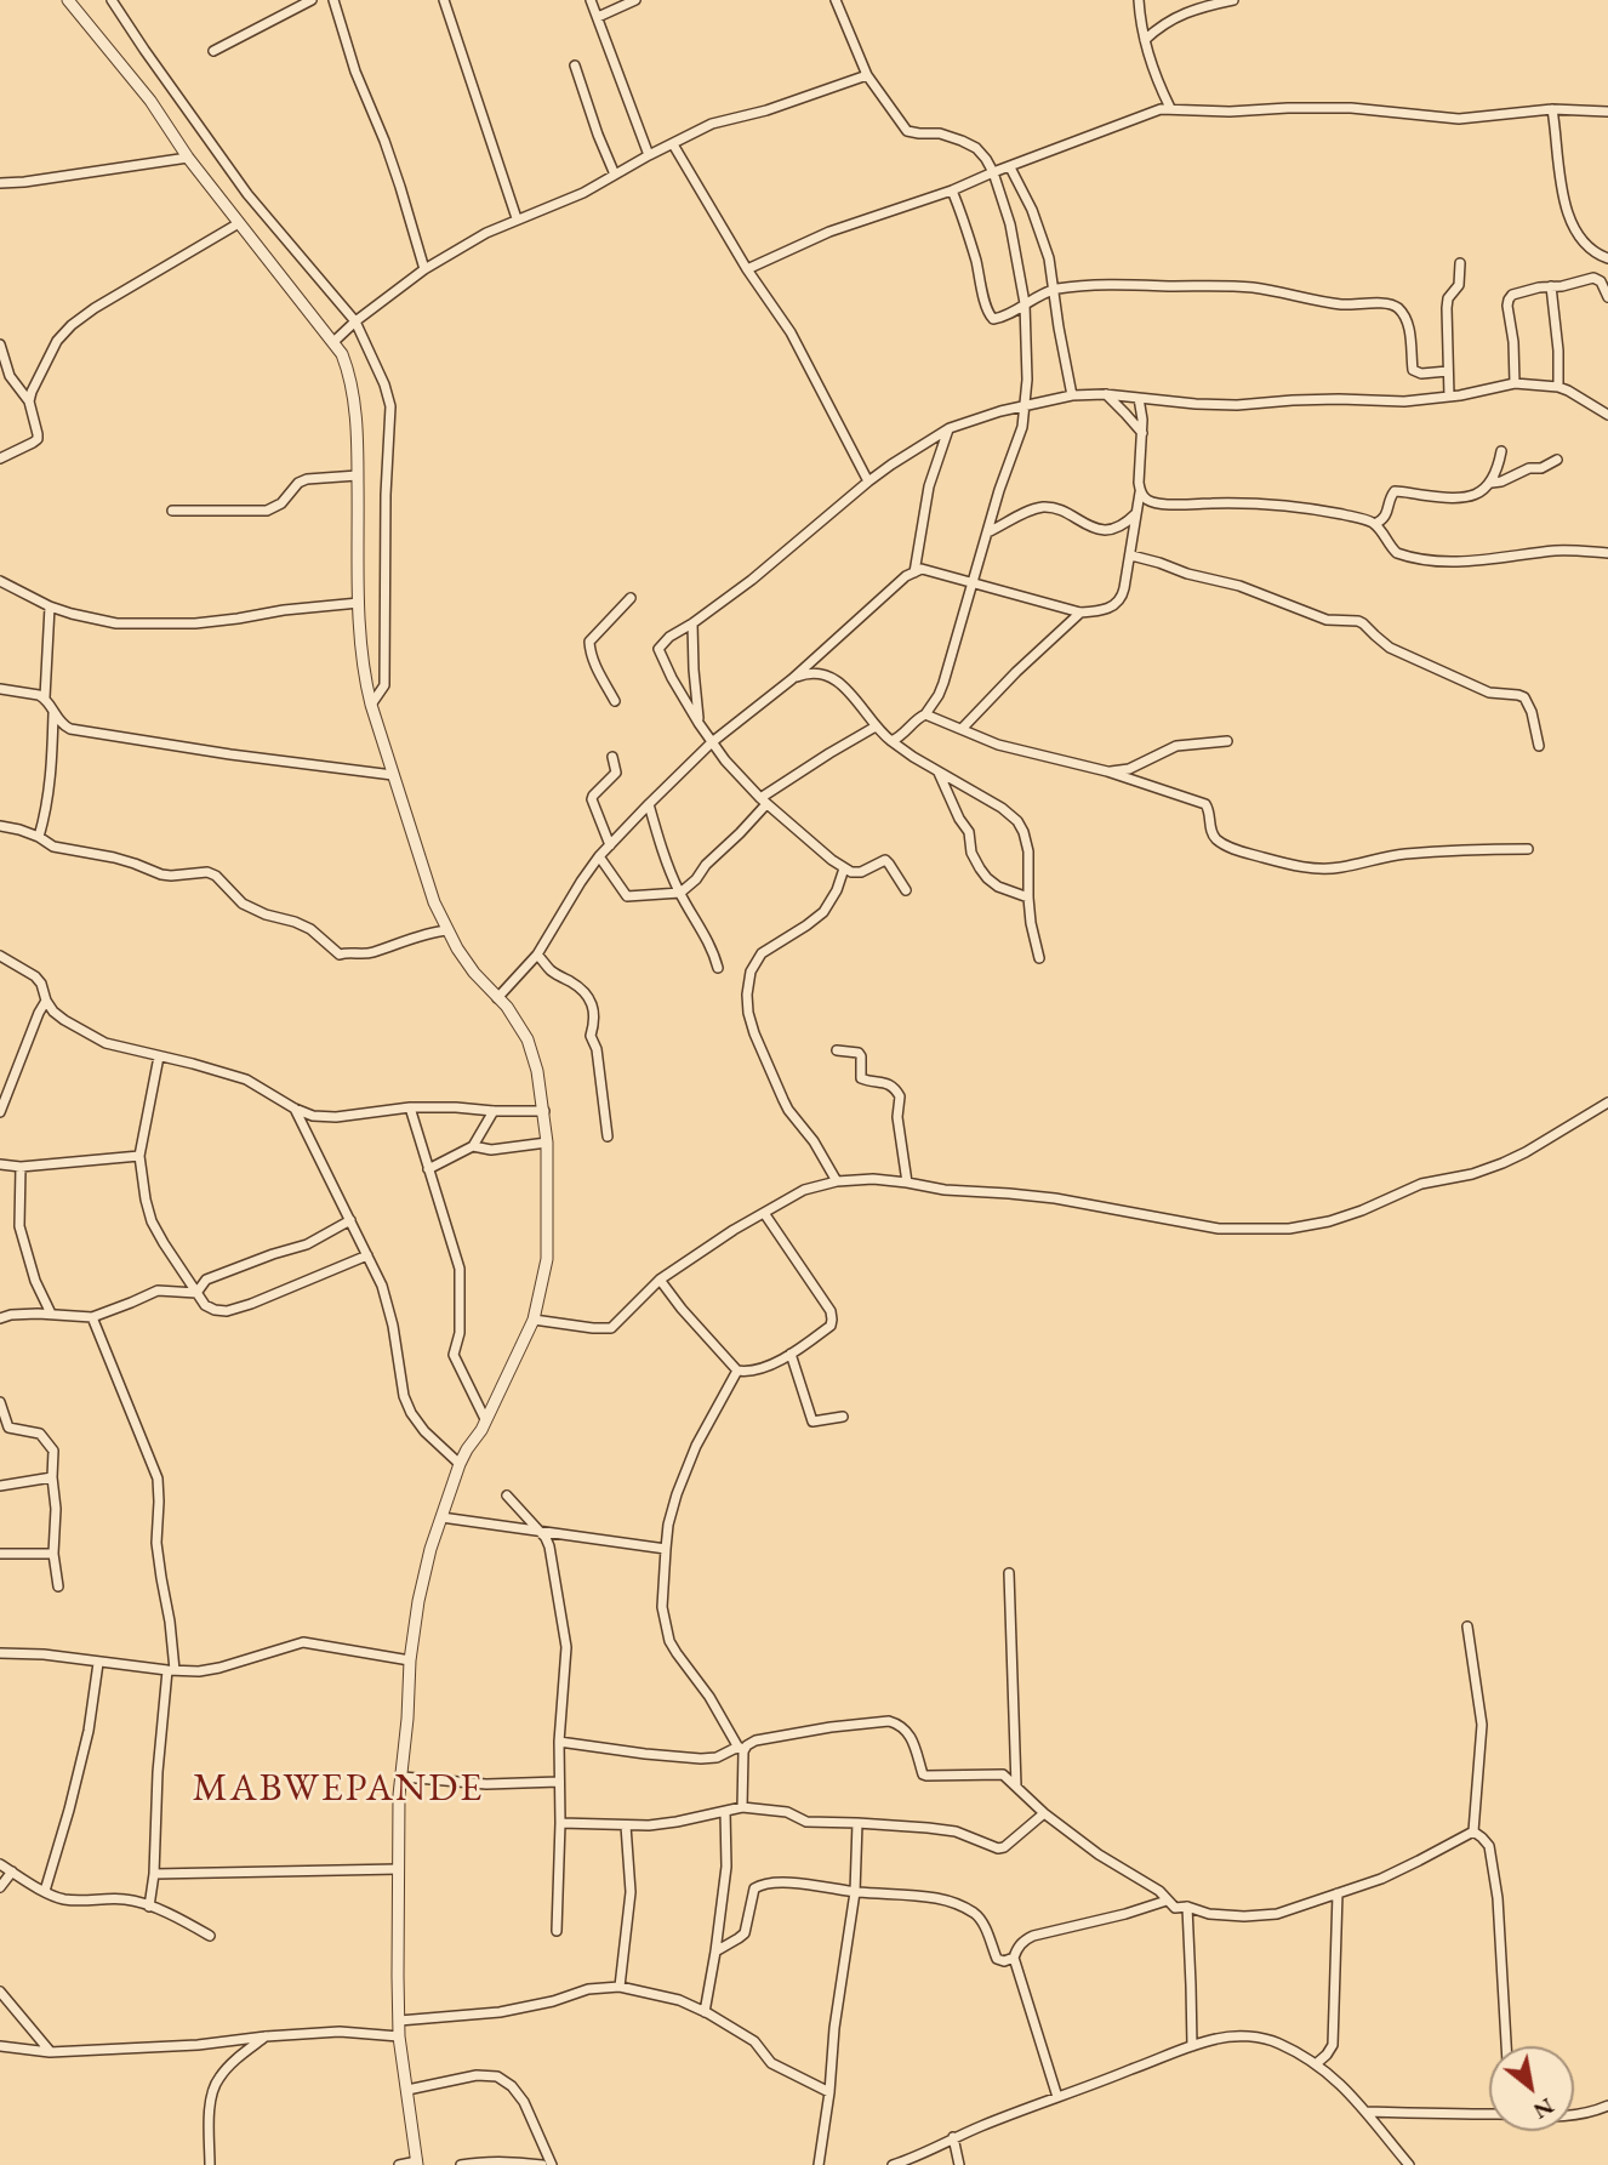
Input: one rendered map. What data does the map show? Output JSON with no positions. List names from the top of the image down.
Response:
{
  "districts": ["MABWEPANDE"],
  "north": "bottom right"
}
